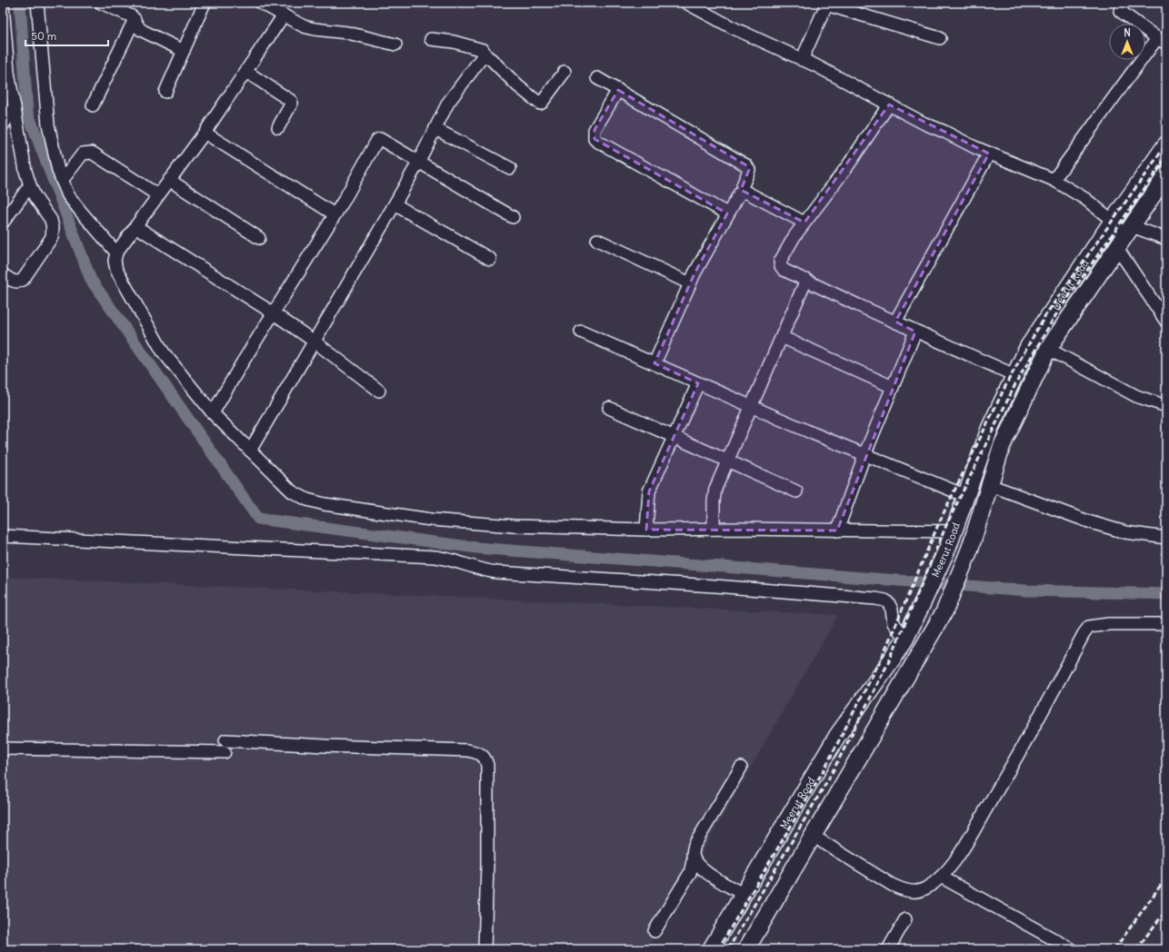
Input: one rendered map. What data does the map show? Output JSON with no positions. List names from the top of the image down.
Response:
{
  "streets": {
    "highway": ["Meerut Road"]
  },
  "scale_bar": "50 m",
  "north": "top"
}
